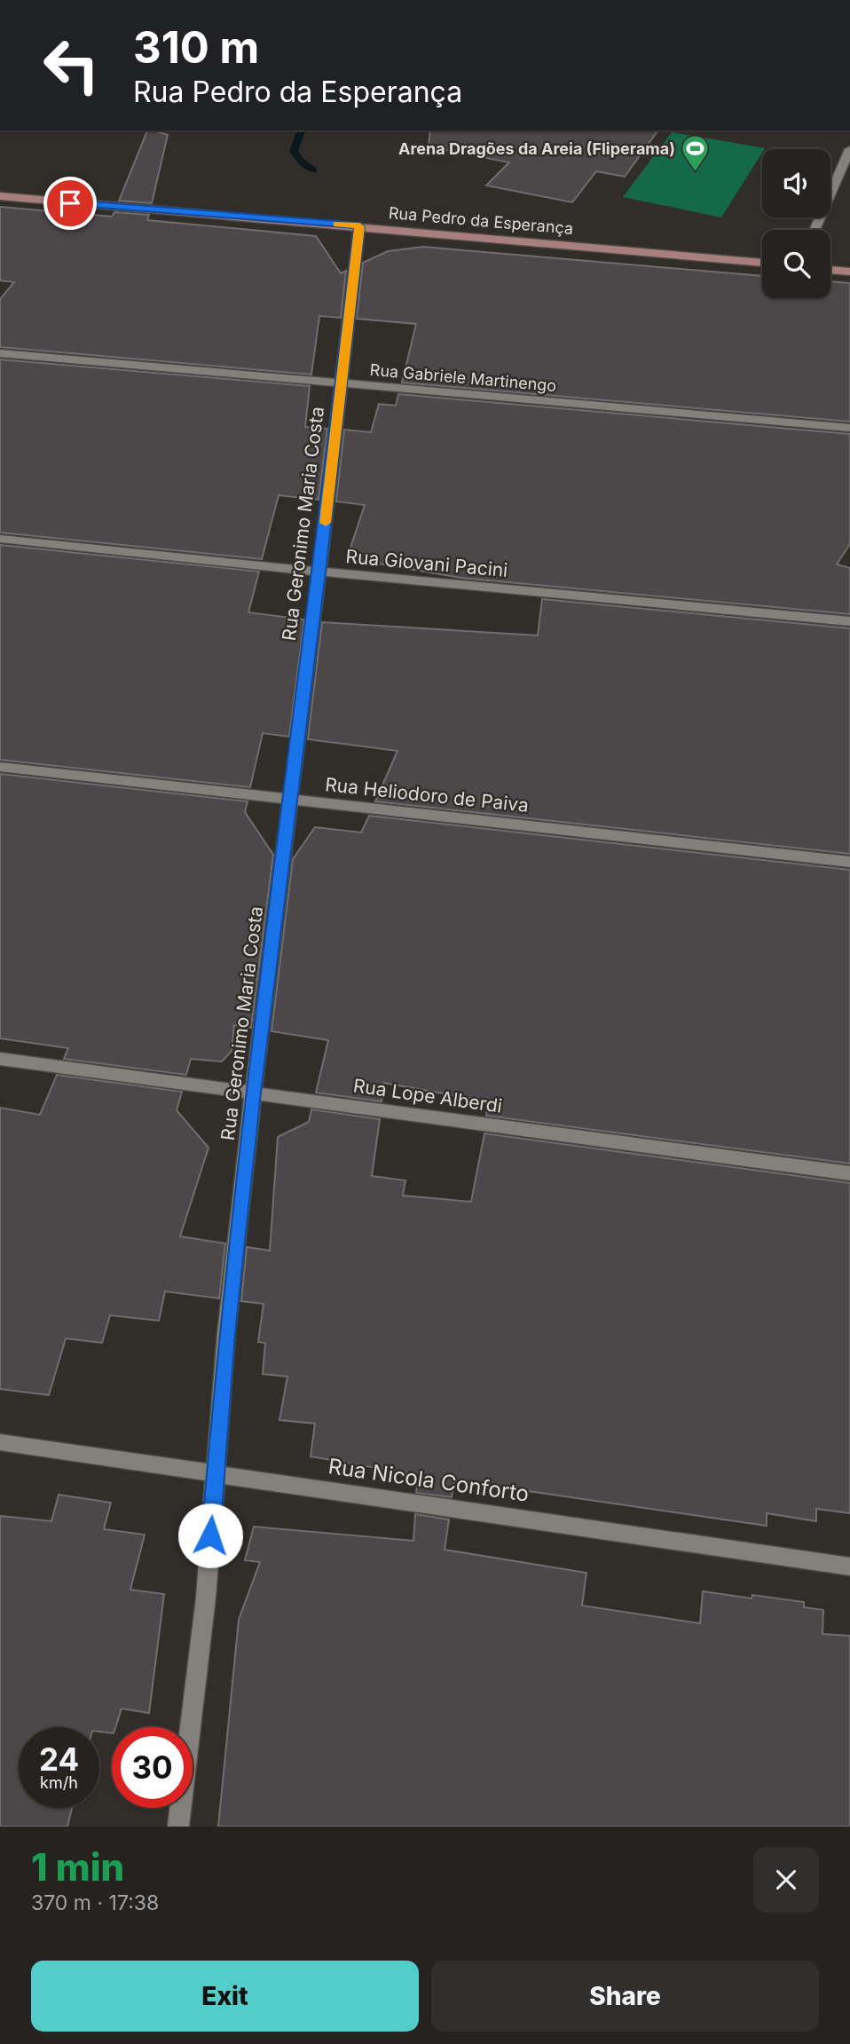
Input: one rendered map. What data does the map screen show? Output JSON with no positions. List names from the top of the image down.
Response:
{
  "streets": {
    "main road": ["Rua Pedro da Esperança"],
    "street": [
      "Rua Gabriele Martinengo",
      "Rua Geronimo Maria Costa",
      "Rua Giovani Pacini",
      "Rua Heliodoro de Paiva",
      "Rua Lope Alberdi",
      "Rua Nicola Conforto"
    ]
  },
  "crossings": [
    ["Rua Pedro da Esperança", "Rua Geronimo Maria Costa"],
    ["Rua Gabriele Martinengo", "Rua Geronimo Maria Costa"],
    ["Rua Geronimo Maria Costa", "Rua Giovani Pacini"],
    ["Rua Geronimo Maria Costa", "Rua Heliodoro de Paiva"],
    ["Rua Geronimo Maria Costa", "Rua Lope Alberdi"],
    ["Rua Geronimo Maria Costa", "Rua Nicola Conforto"]
  ],
  "places": {
    "sports": ["Arena Dragões da Areia (Fliperama)"]
  },
  "page": {
    "turn": ["310 m", "Rua Pedro da Esperança"],
    "speed": "24 km/h",
    "limit": "30",
    "heading": ["1 min", "370 m · 17:38"],
    "buttons": ["Exit", "Share"]
  }
}
